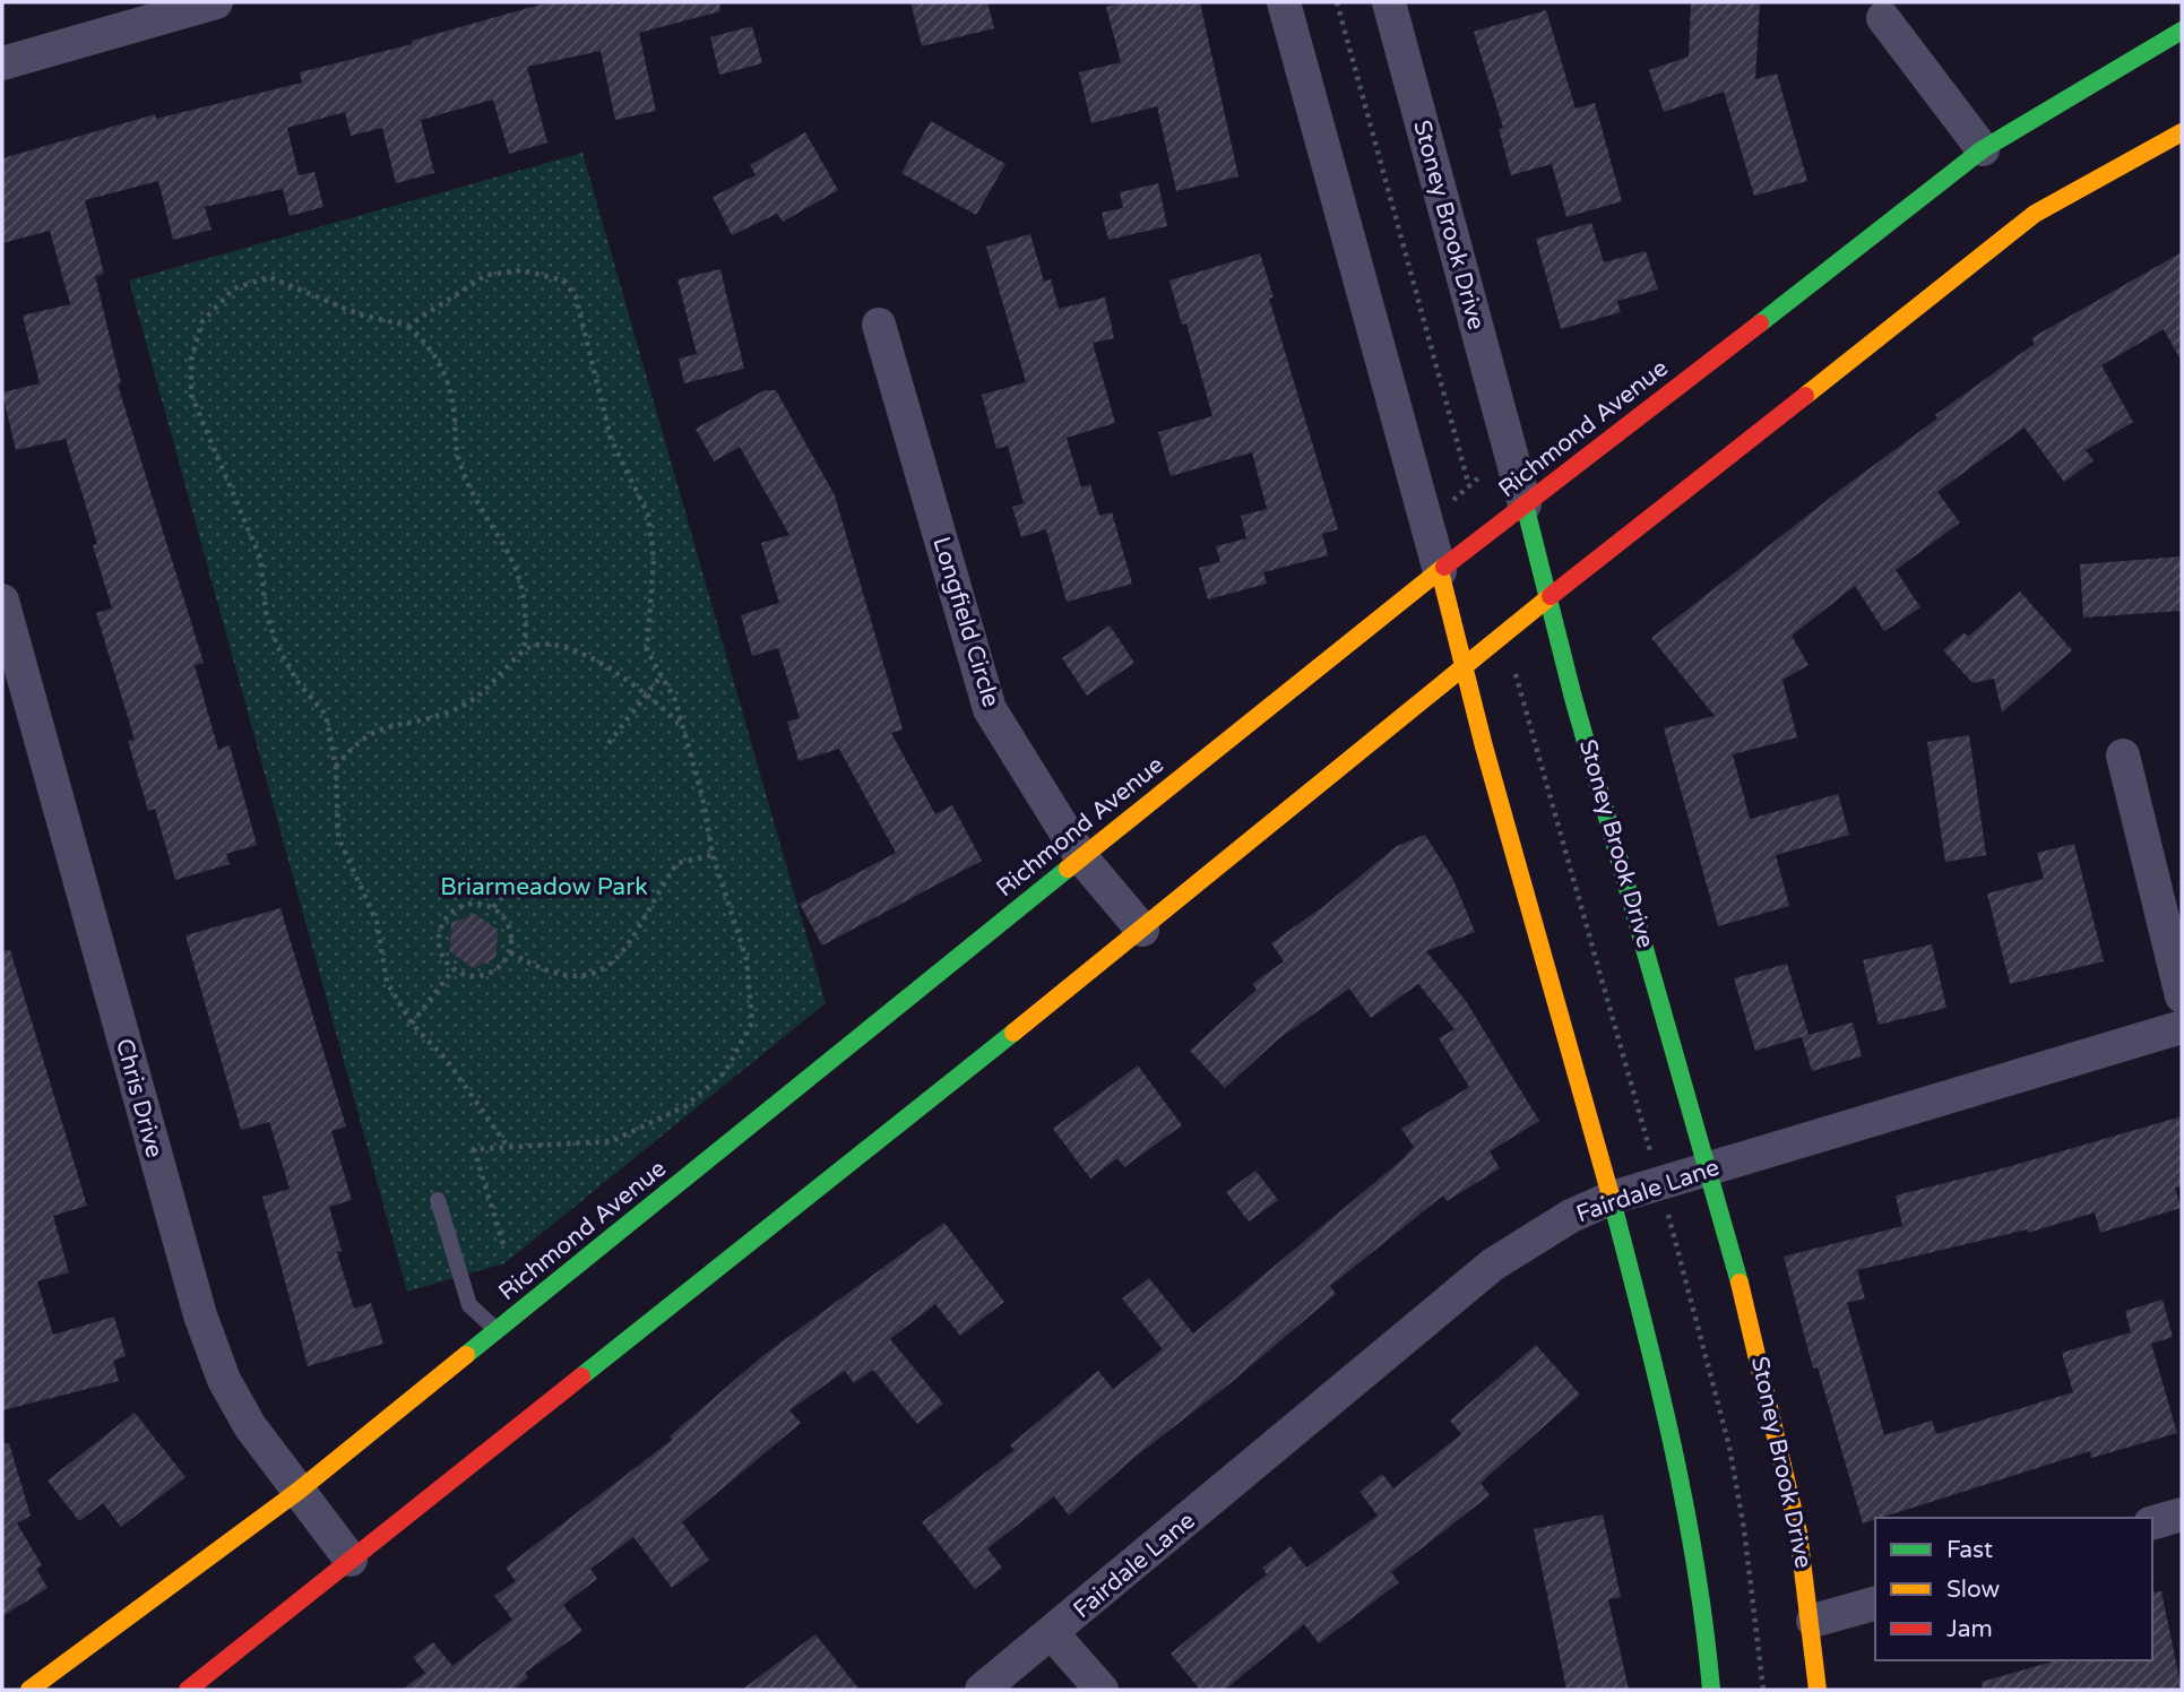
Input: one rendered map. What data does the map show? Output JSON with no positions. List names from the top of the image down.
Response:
{
  "streets": {
    "main road": ["Stoney Brook Drive", "Richmond Avenue"],
    "street": ["Longfield Circle", "Chris Drive", "Fairdale Lane"]
  },
  "crossings": [
    ["Stoney Brook Drive", "Richmond Avenue"],
    ["Stoney Brook Drive", "Fairdale Lane"],
    ["Richmond Avenue", "Longfield Circle"],
    ["Richmond Avenue", "Chris Drive"]
  ],
  "parks": ["Briarmeadow Park"],
  "legend": ["Fast", "Slow", "Jam"]
}
